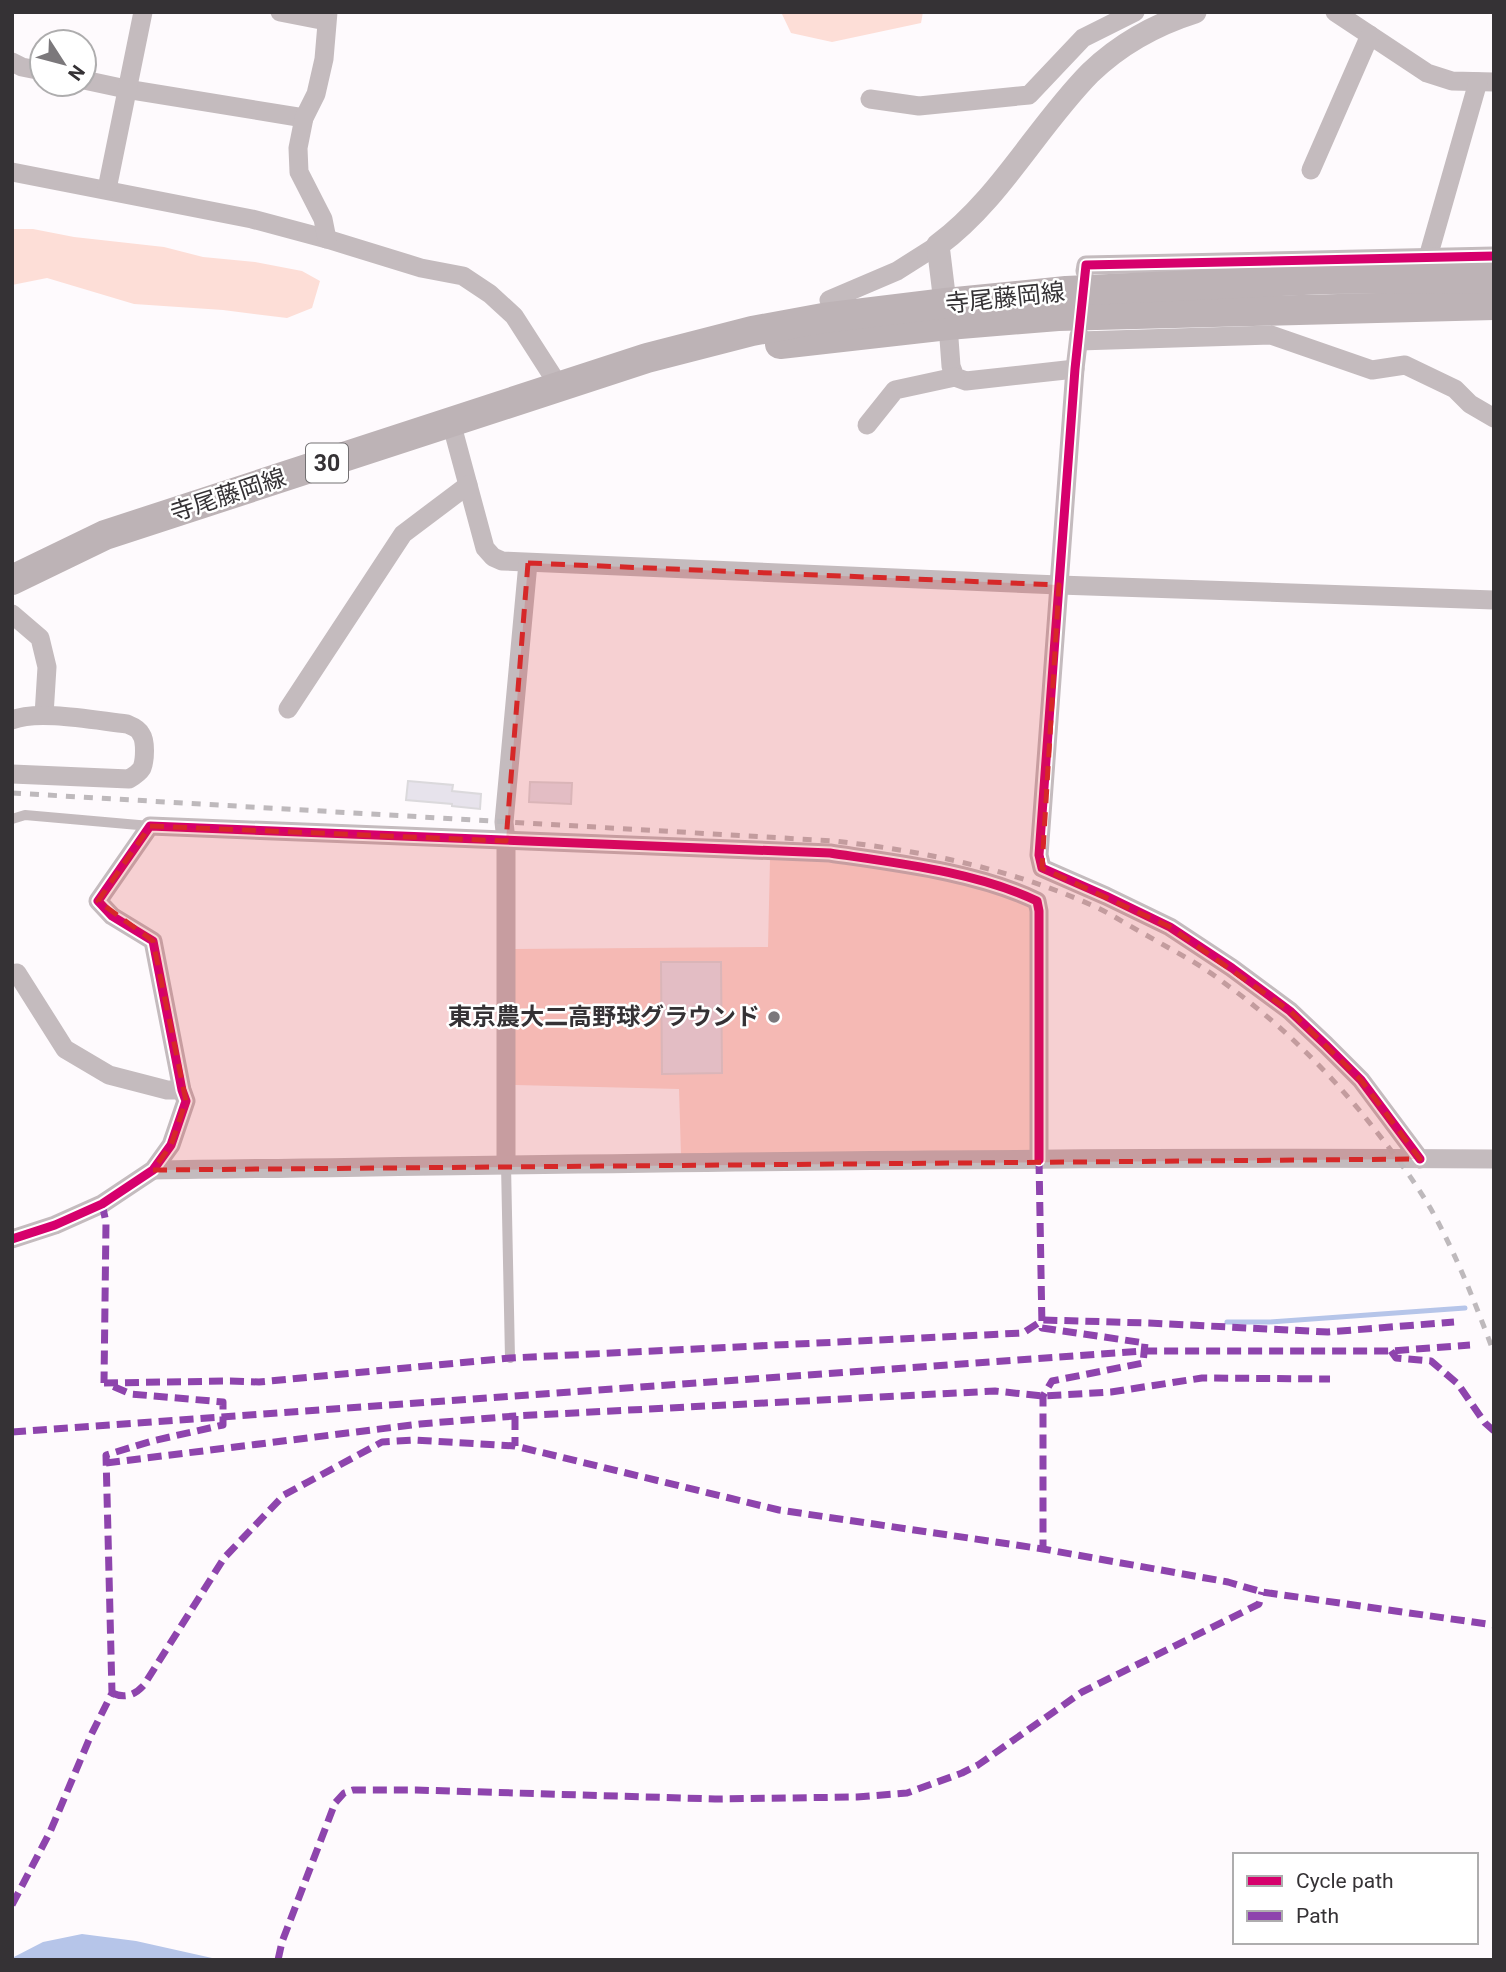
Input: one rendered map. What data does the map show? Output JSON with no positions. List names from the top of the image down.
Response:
{
  "streets": {
    "main road": ["寺尾藤岡線", "30"]
  },
  "places": ["東京農大二高野球グラウンド"],
  "legend": ["Cycle path", "Path"],
  "north": "bottom right"
}
